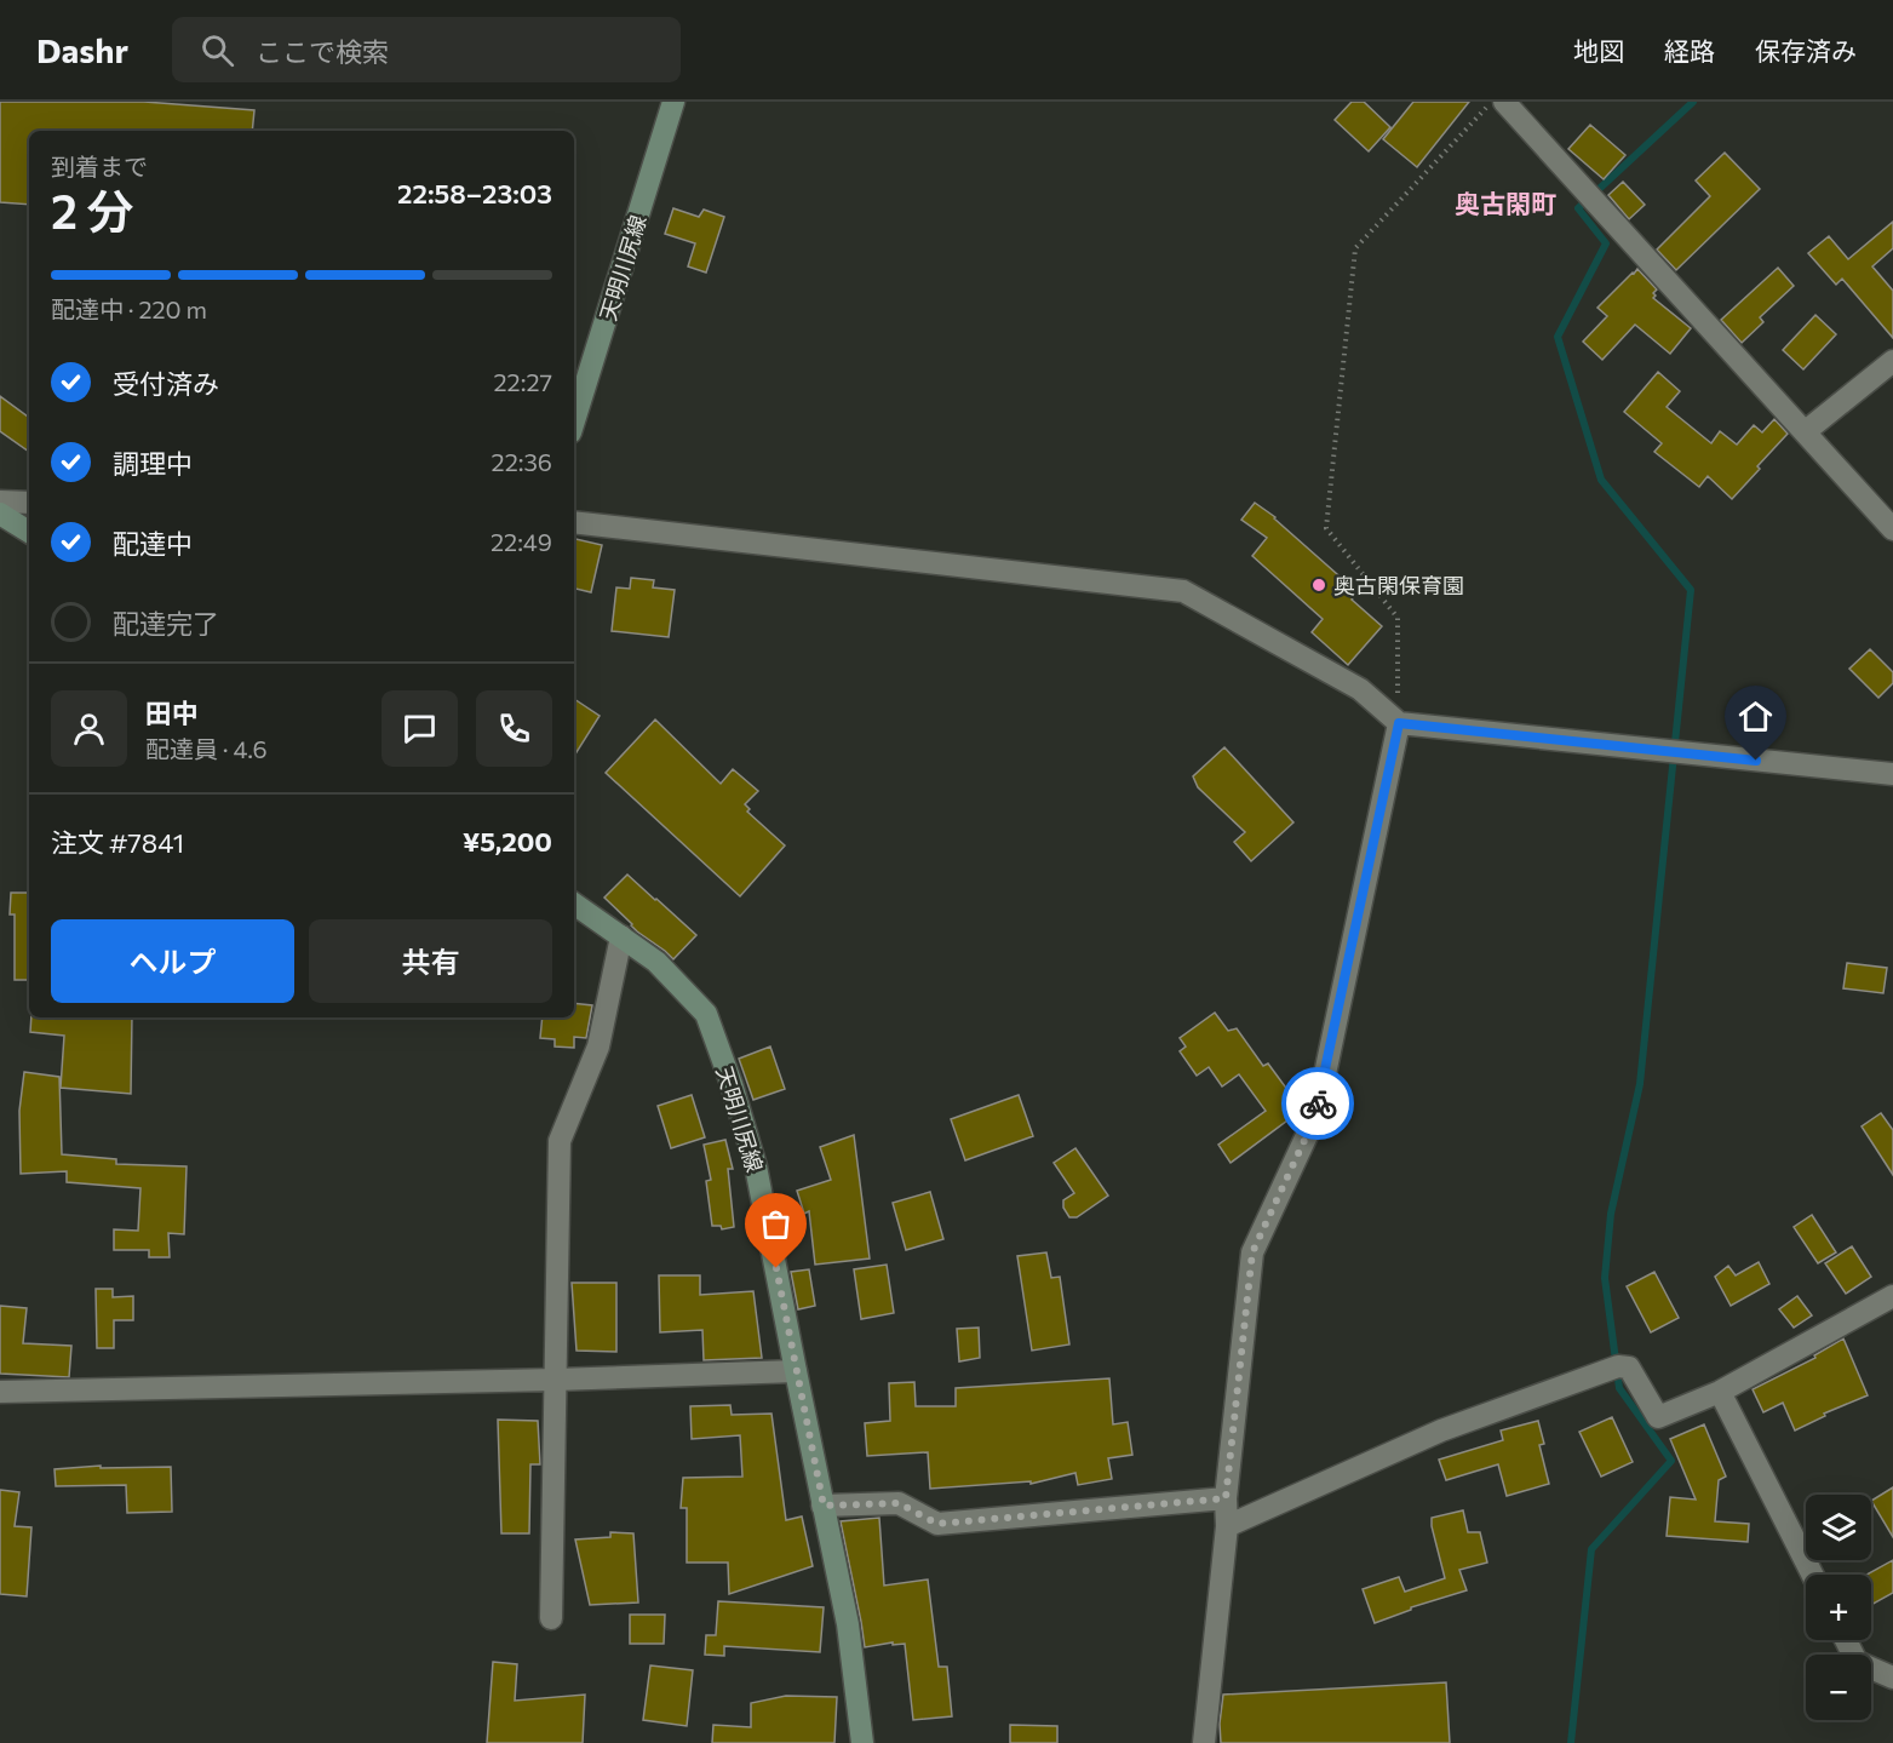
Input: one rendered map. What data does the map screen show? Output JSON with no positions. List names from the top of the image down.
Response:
{
  "streets": {
    "main road": ["天明川尻線"]
  },
  "districts": ["奥古閑町"],
  "places": ["奥古閑保育園"],
  "page": {
    "header": "Dashr",
    "search": "ここで検索",
    "nav": ["地図", "経路", "保存済み"],
    "heading": ["2 分", "到着まで", "22:58–23:03"],
    "panel": [
      "田中",
      "配達員 · 4.6",
      "注文 #7841",
      "¥5,200"
    ],
    "bar": "配達中 · 220 m",
    "list": [
      ["受付済み", "22:27"],
      ["調理中", "22:36"],
      ["配達中", "22:49"],
      "配達完了"
    ],
    "buttons": ["ヘルプ", "共有"],
    "map_buttons": ["+", "−"]
  }
}
